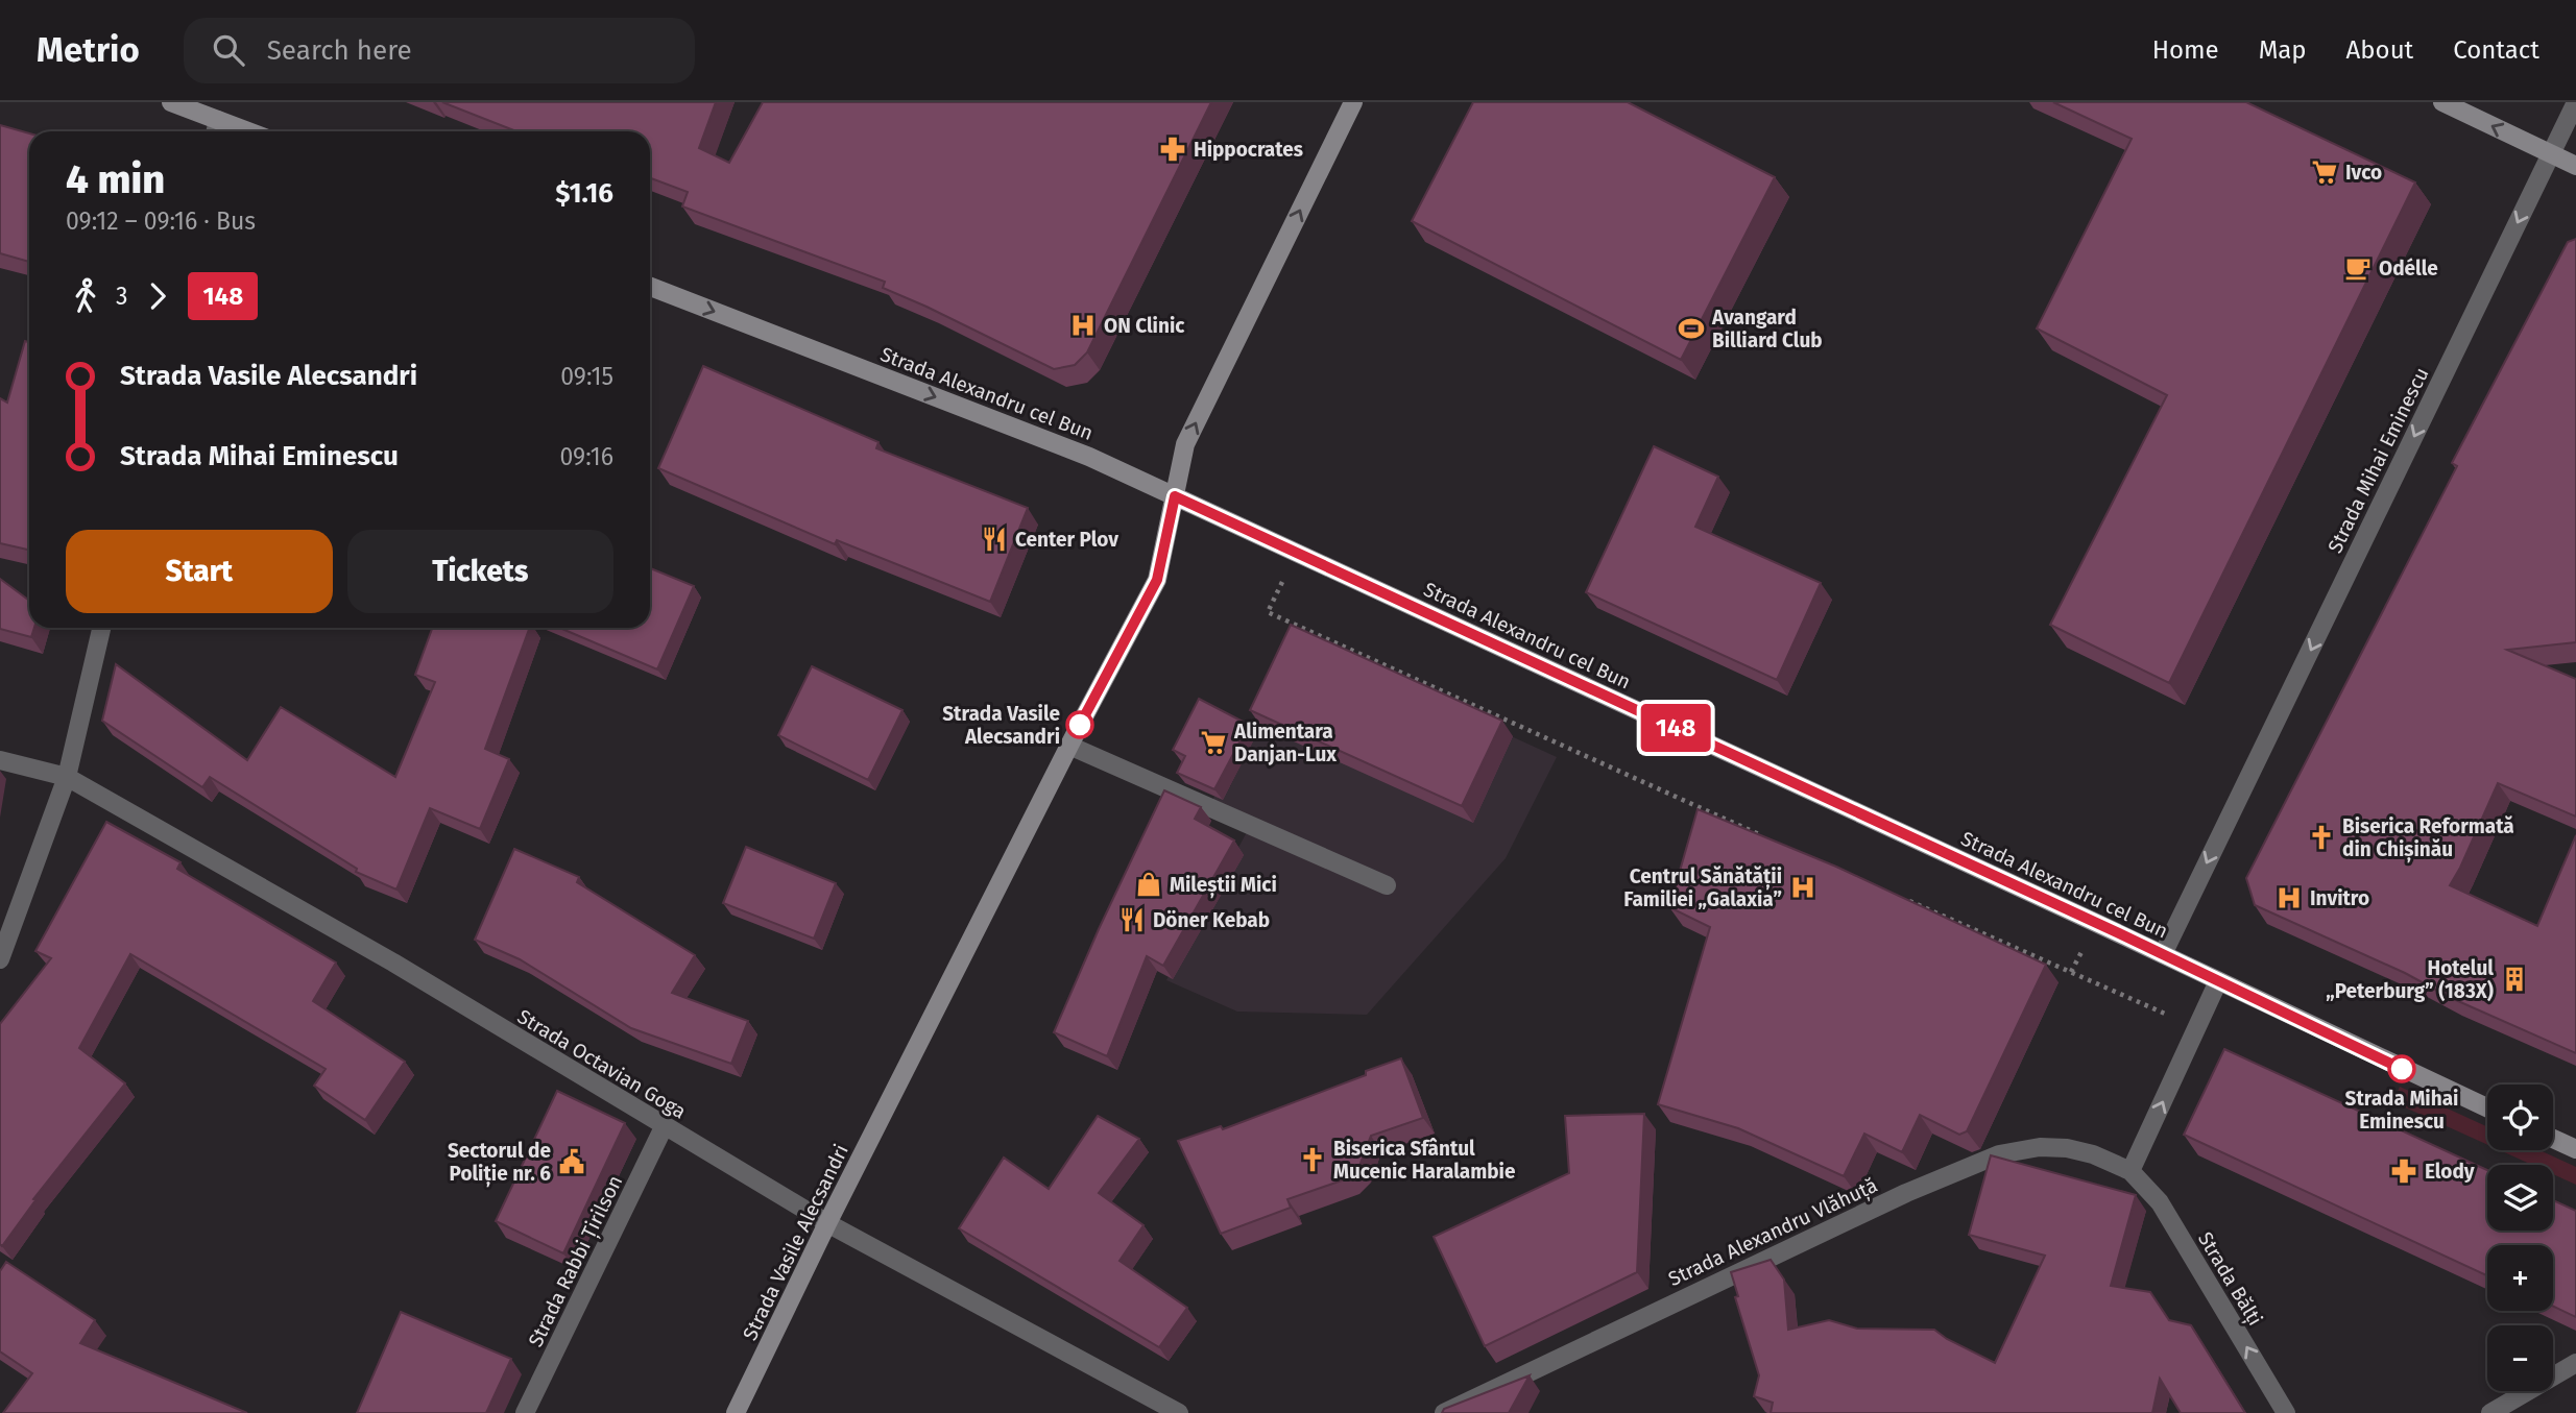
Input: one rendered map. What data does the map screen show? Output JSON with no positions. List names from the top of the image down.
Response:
{
  "streets": {
    "main road": ["Strada Alexandru cel Bun", "Strada Vasile Alecsandri"],
    "street": [
      "Strada Mihai Eminescu",
      "Strada Octavian Goga",
      "Strada Alexandru Vlăhuță",
      "Strada Rabbi Țirilson",
      "Strada Bălți"
    ]
  },
  "crossings": [
    ["Strada Alexandru cel Bun", "Strada Mihai Eminescu"],
    ["Strada Alexandru cel Bun", "Strada Vasile Alecsandri"],
    ["Strada Octavian Goga", "Strada Vasile Alecsandri"],
    ["Strada Octavian Goga", "Strada Rabbi Țirilson"],
    ["Strada Alexandru Vlăhuță", "Strada Bălți"]
  ],
  "one_way": ["Strada Mihai Eminescu", "Strada Bălți"],
  "places": {
    "pharmacy": ["Hippocrates", "Elody"],
    "supermarket": ["Ivco", "Alimentara Danjan-Lux"],
    "cafe": ["Odélle"],
    "hospital": ["ON Clinic", "Centrul Sănătății Familiei „Galaxia”", "Invitro"],
    "sports": ["Avangard Billiard Club"],
    "restaurant": ["Center Plov", "Döner Kebab"],
    "other": ["Strada Vasile Alecsandri", "Strada Mihai Eminescu"],
    "church": ["Biserica Reformată din Chișinău", "Biserica Sfântul Mucenic Haralambie"],
    "shop": ["Mileștii Mici"],
    "building": ["Hotelul „Peterburg” (183X)"],
    "public building": ["Sectorul de Poliție nr. 6"]
  },
  "lines": ["bus line 148"],
  "page": {
    "header": "Metrio",
    "search": "Search here",
    "nav": [
      "Home",
      "Map",
      "About",
      "Contact"
    ],
    "on_map": "148",
    "heading": ["4 min", "09:12 – 09:16 · Bus", "$1.16"],
    "legs": ["3", "148"],
    "list": [
      {
        "name": "Strada Vasile Alecsandri",
        "value": "09:15"
      },
      {
        "name": "Strada Mihai Eminescu",
        "value": "09:16"
      }
    ],
    "buttons": ["Start", "Tickets"],
    "map_buttons": ["+", "−"]
  }
}
